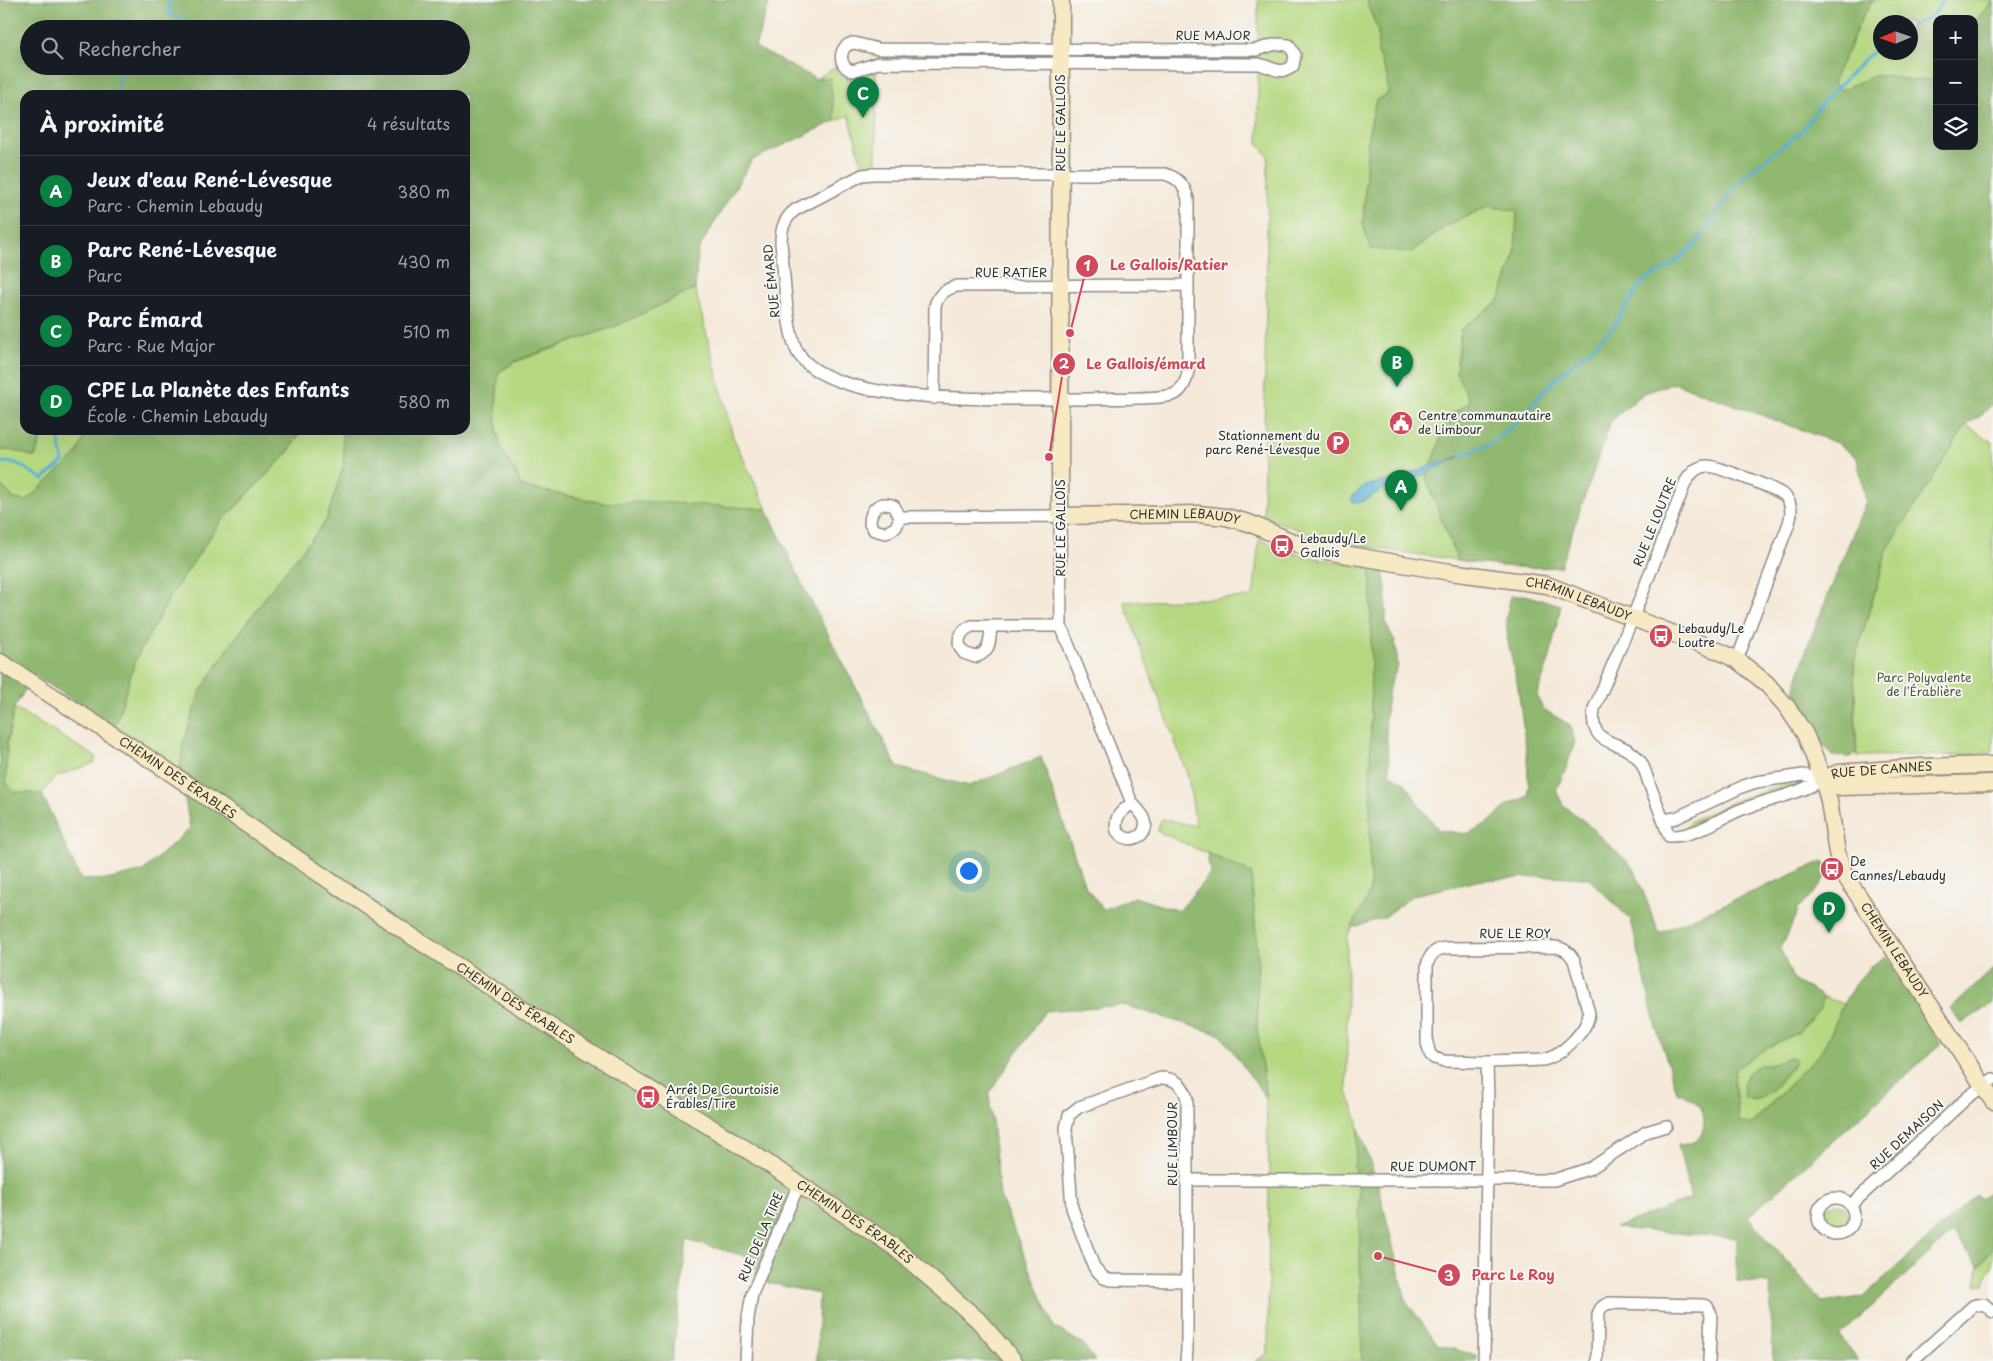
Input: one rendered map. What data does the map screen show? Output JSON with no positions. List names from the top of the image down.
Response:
{
  "streets": {
    "street": [
      "RUE MAJOR",
      "RUE LE GALLOIS",
      "RUE RATIER",
      "RUE ÉMARD",
      "CHEMIN LEBAUDY",
      "RUE LE LOUTRE",
      "RUE DE CANNES",
      "CHEMIN DES ÉRABLES",
      "RUE LE ROY",
      "RUE DEMAISON",
      "RUE LIMBOUR",
      "RUE DUMONT",
      "RUE DE LA TIRE"
    ]
  },
  "crossings": [
    ["RUE MAJOR", "RUE LE GALLOIS"],
    ["RUE LE GALLOIS", "RUE RATIER"],
    ["RUE LE GALLOIS", "RUE ÉMARD"],
    ["RUE LE GALLOIS", "CHEMIN LEBAUDY"],
    ["RUE RATIER", "RUE ÉMARD"],
    ["CHEMIN LEBAUDY", "RUE LE LOUTRE"],
    ["CHEMIN LEBAUDY", "RUE DE CANNES"],
    ["CHEMIN LEBAUDY", "RUE DEMAISON"],
    ["RUE LE LOUTRE", "RUE DE CANNES"],
    ["CHEMIN DES ÉRABLES", "RUE DE LA TIRE"],
    ["RUE LIMBOUR", "RUE DUMONT"]
  ],
  "parks": ["Parc Polyvalente de l'Érablière"],
  "places": {
    "other": ["Le Gallois/Ratier", "Le Gallois/émard", "Parc Le Roy"],
    "public building": ["Centre communautaire de Limbour"],
    "parking": ["Stationnement du parc René-Lévesque"],
    "bus stop": [
      "Lebaudy/Le Gallois",
      "Lebaudy/Le Loutre",
      "De Cannes/Lebaudy",
      "Arrêt De Courtoisie Érables/Tire"
    ]
  },
  "north": "left",
  "page": {
    "map_buttons": ["+", "−"],
    "search": "Rechercher",
    "pins": [
      "C",
      "B",
      "A",
      "D"
    ],
    "heading": ["À proximité", "4 résultats"],
    "list": [
      {
        "mark": "A",
        "name": "Jeux d'eau René-Lévesque",
        "note": "Parc · Chemin Lebaudy",
        "value": "380 m"
      },
      {
        "mark": "B",
        "name": "Parc René-Lévesque",
        "note": "Parc",
        "value": "430 m"
      },
      {
        "mark": "C",
        "name": "Parc Émard",
        "note": "Parc · Rue Major",
        "value": "510 m"
      },
      {
        "mark": "D",
        "name": "CPE La Planète des Enfants",
        "note": "École · Chemin Lebaudy",
        "value": "580 m"
      }
    ]
  }
}
